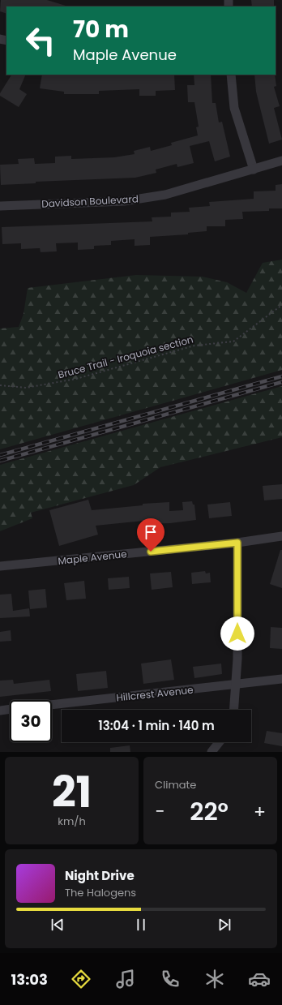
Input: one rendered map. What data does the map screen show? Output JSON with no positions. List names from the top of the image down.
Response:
{
  "streets": {
    "street": ["Davidson Boulevard", "Maple Avenue", "Hillcrest Avenue"],
    "path": ["Bruce Trail - Iroquoia section"]
  },
  "page": {
    "turn": ["70 m", "Maple Avenue"],
    "limit": "30",
    "trip": "13:04 · 1 min · 140 m",
    "tile": [
      ["21", "km/h"],
      "Climate"
    ],
    "heat": ["−", "22°", "+"],
    "song": ["Night Drive", "The Halogens"],
    "tabs": "13:03"
  }
}
